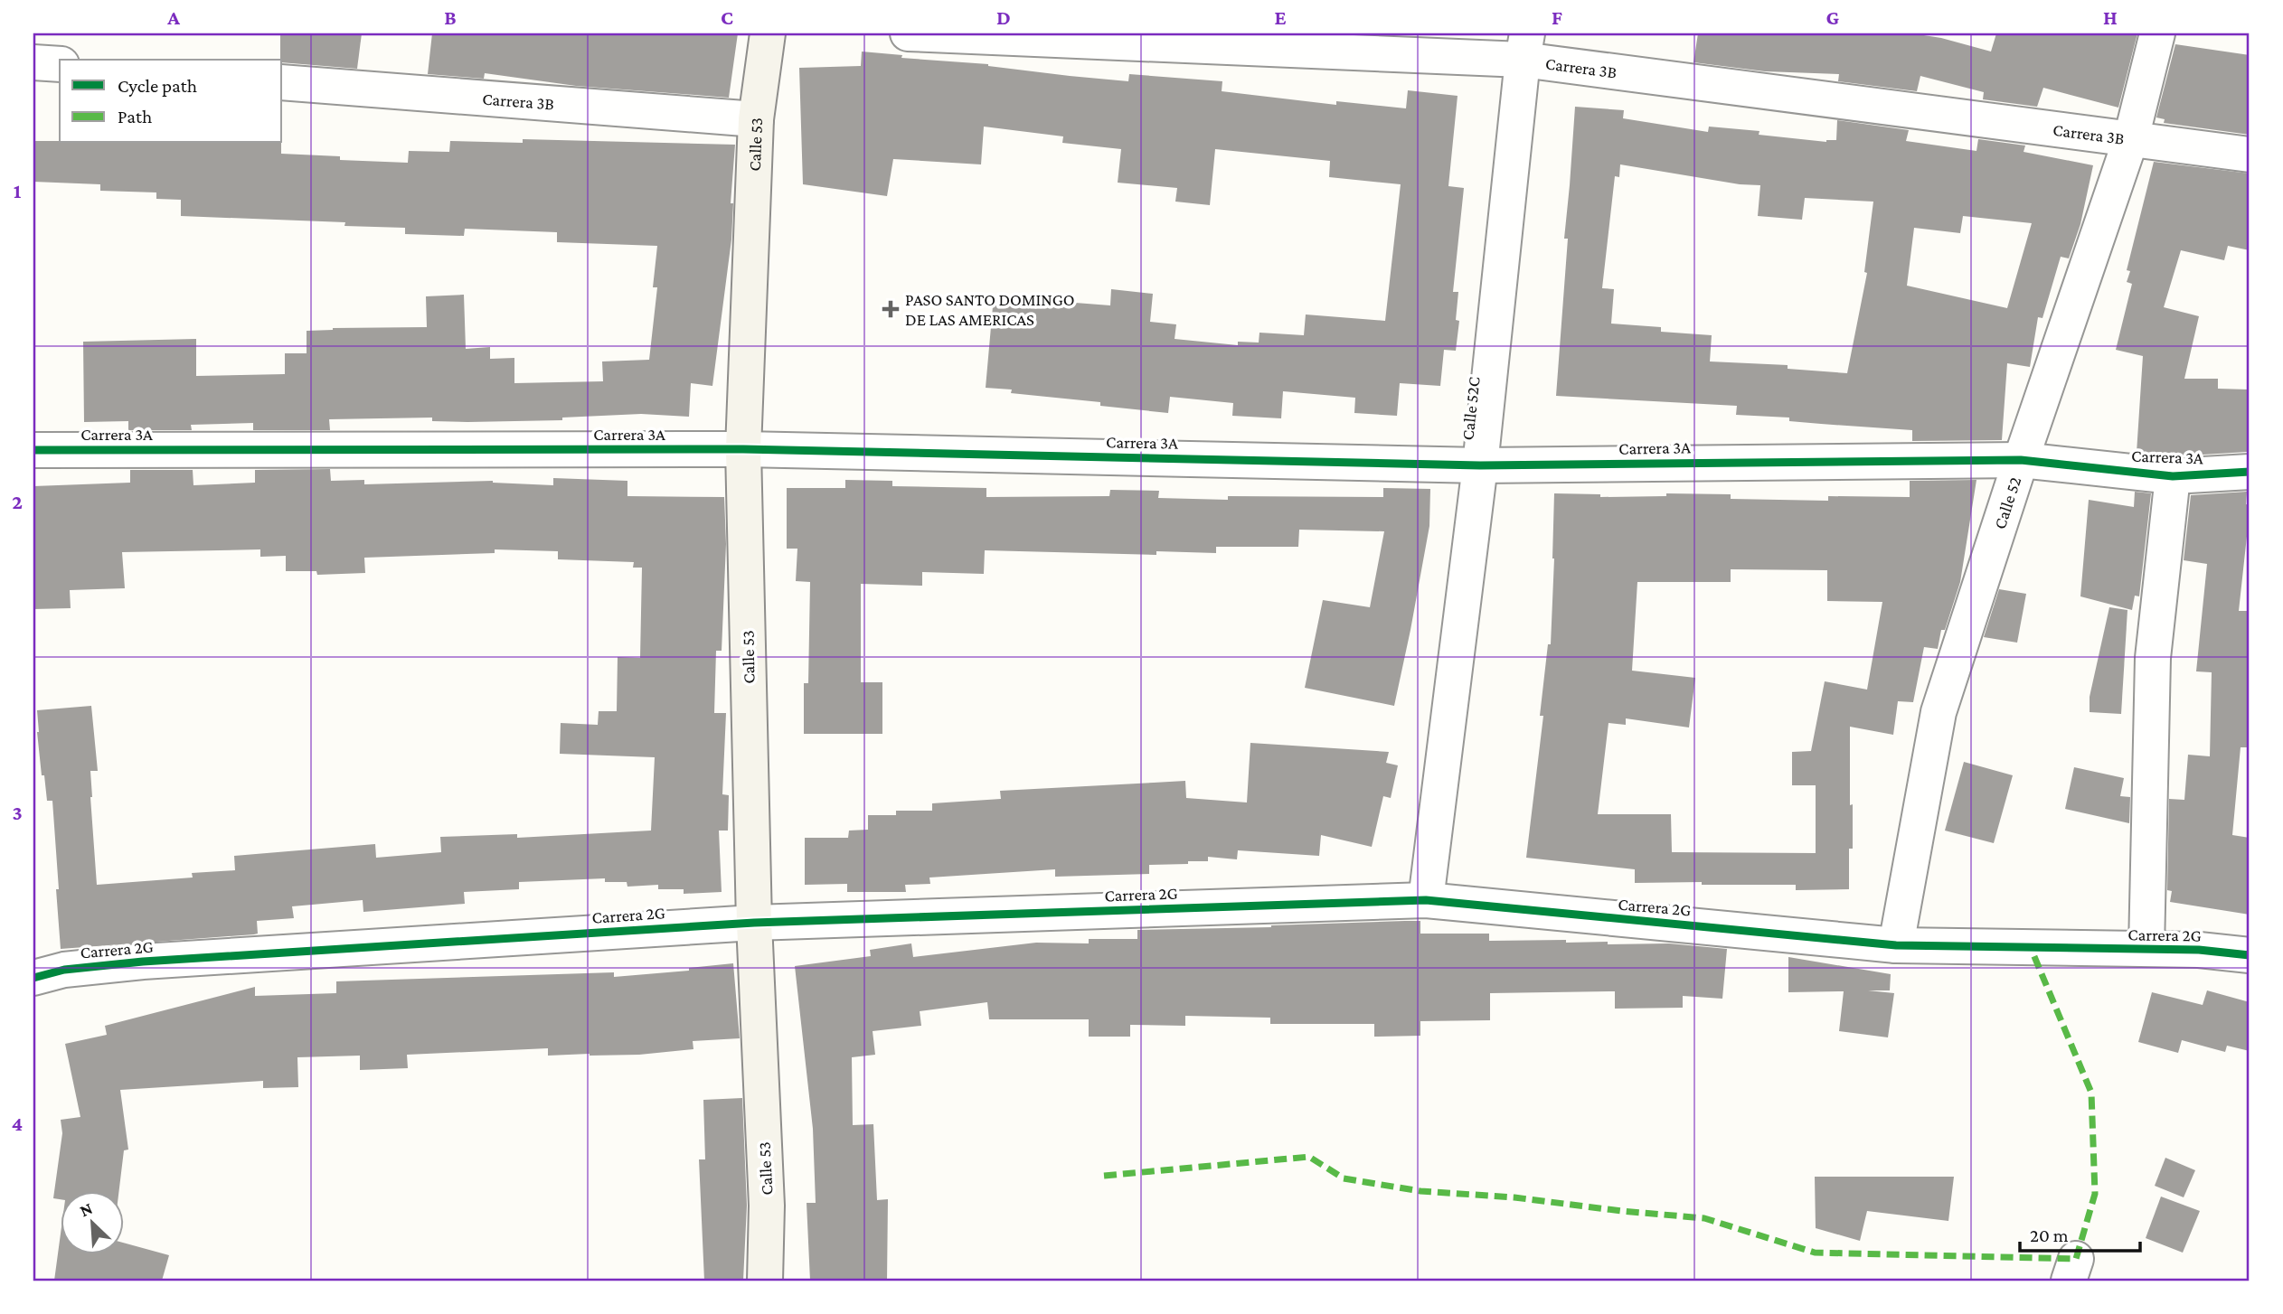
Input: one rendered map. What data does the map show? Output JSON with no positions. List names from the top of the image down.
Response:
{
  "streets": {
    "street": [
      "Carrera 3B",
      "Calle 53",
      "Calle 52C",
      "Carrera 3A",
      "Calle 52",
      "Carrera 2G"
    ]
  },
  "crossings": [
    ["Carrera 3B", "Calle 53"],
    ["Carrera 3B", "Calle 52C"],
    ["Carrera 3B", "Calle 52"],
    ["Calle 53", "Carrera 3A"],
    ["Calle 53", "Carrera 2G"],
    ["Calle 52C", "Carrera 3A"],
    ["Calle 52C", "Carrera 2G"],
    ["Carrera 3A", "Calle 52"],
    ["Calle 52", "Carrera 2G"]
  ],
  "places": {
    "health": ["PASO SANTO DOMINGO DE LAS AMERICAS"]
  },
  "legend": ["Cycle path", "Path"],
  "scale_bar": "20 m",
  "north": "top left",
  "grid": {
    "columns": [
      "A",
      "B",
      "C",
      "D",
      "E",
      "F",
      "G",
      "H"
    ],
    "rows": [
      "1",
      "2",
      "3",
      "4"
    ]
  }
}
